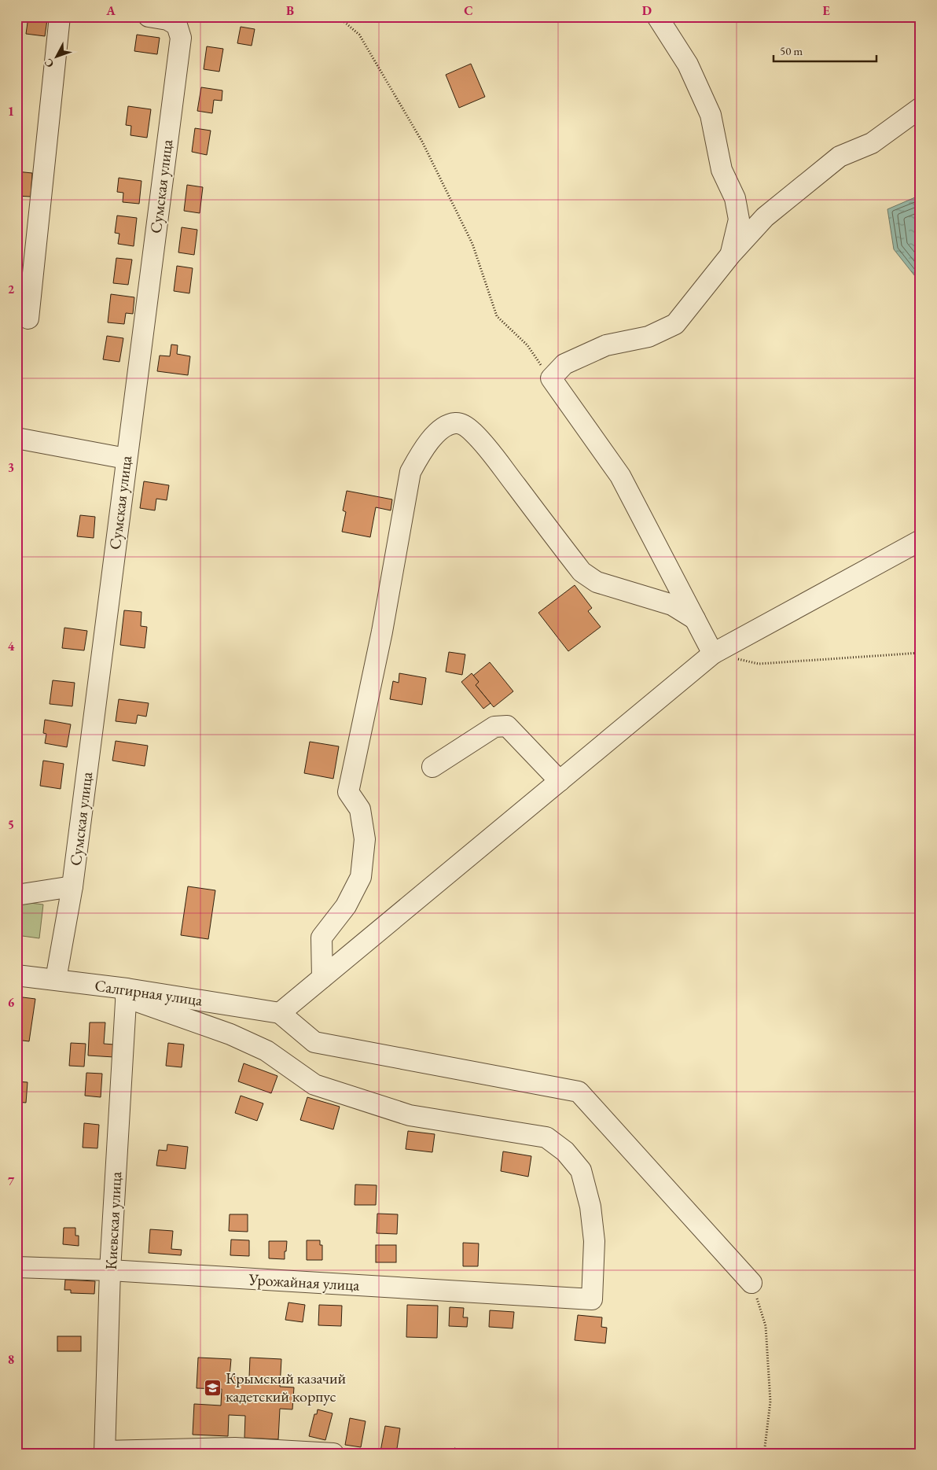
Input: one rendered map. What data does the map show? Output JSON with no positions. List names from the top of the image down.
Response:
{
  "streets": {
    "street": [
      "Сумская улица",
      "Салгирная улица",
      "Киевская улица",
      "Урожайная улица"
    ]
  },
  "crossings": [
    ["Сумская улица", "Салгирная улица"],
    ["Салгирная улица", "Киевская улица"],
    ["Салгирная улица", "Урожайная улица"],
    ["Киевская улица", "Урожайная улица"]
  ],
  "places": {
    "school or university": ["Крымский казачий кадетский корпус"]
  },
  "scale_bar": "50 m",
  "north": "bottom left",
  "grid": {
    "columns": [
      "A",
      "B",
      "C",
      "D",
      "E"
    ],
    "rows": [
      "1",
      "2",
      "3",
      "4",
      "5",
      "6",
      "7",
      "8"
    ]
  }
}
